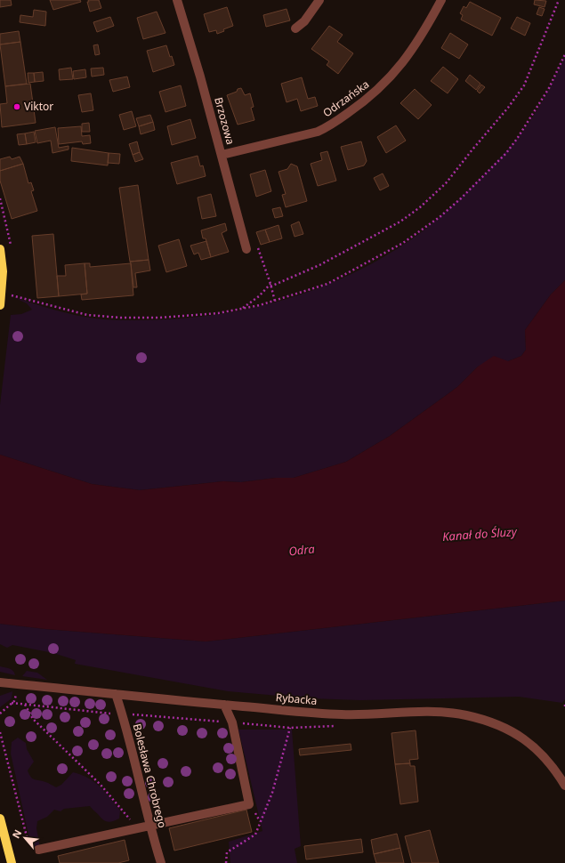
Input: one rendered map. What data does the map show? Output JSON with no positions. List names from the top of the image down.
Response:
{
  "streets": {
    "street": [
      "Odrzańska",
      "Brzozowa",
      "Rybacka",
      "Bolesława Chrobrego"
    ]
  },
  "crossings": [
    ["Odrzańska", "Brzozowa"],
    ["Rybacka", "Bolesława Chrobrego"]
  ],
  "water": ["Kanał do Śluzy", "Odra"],
  "places": ["Viktor"],
  "north": "top left"
}
